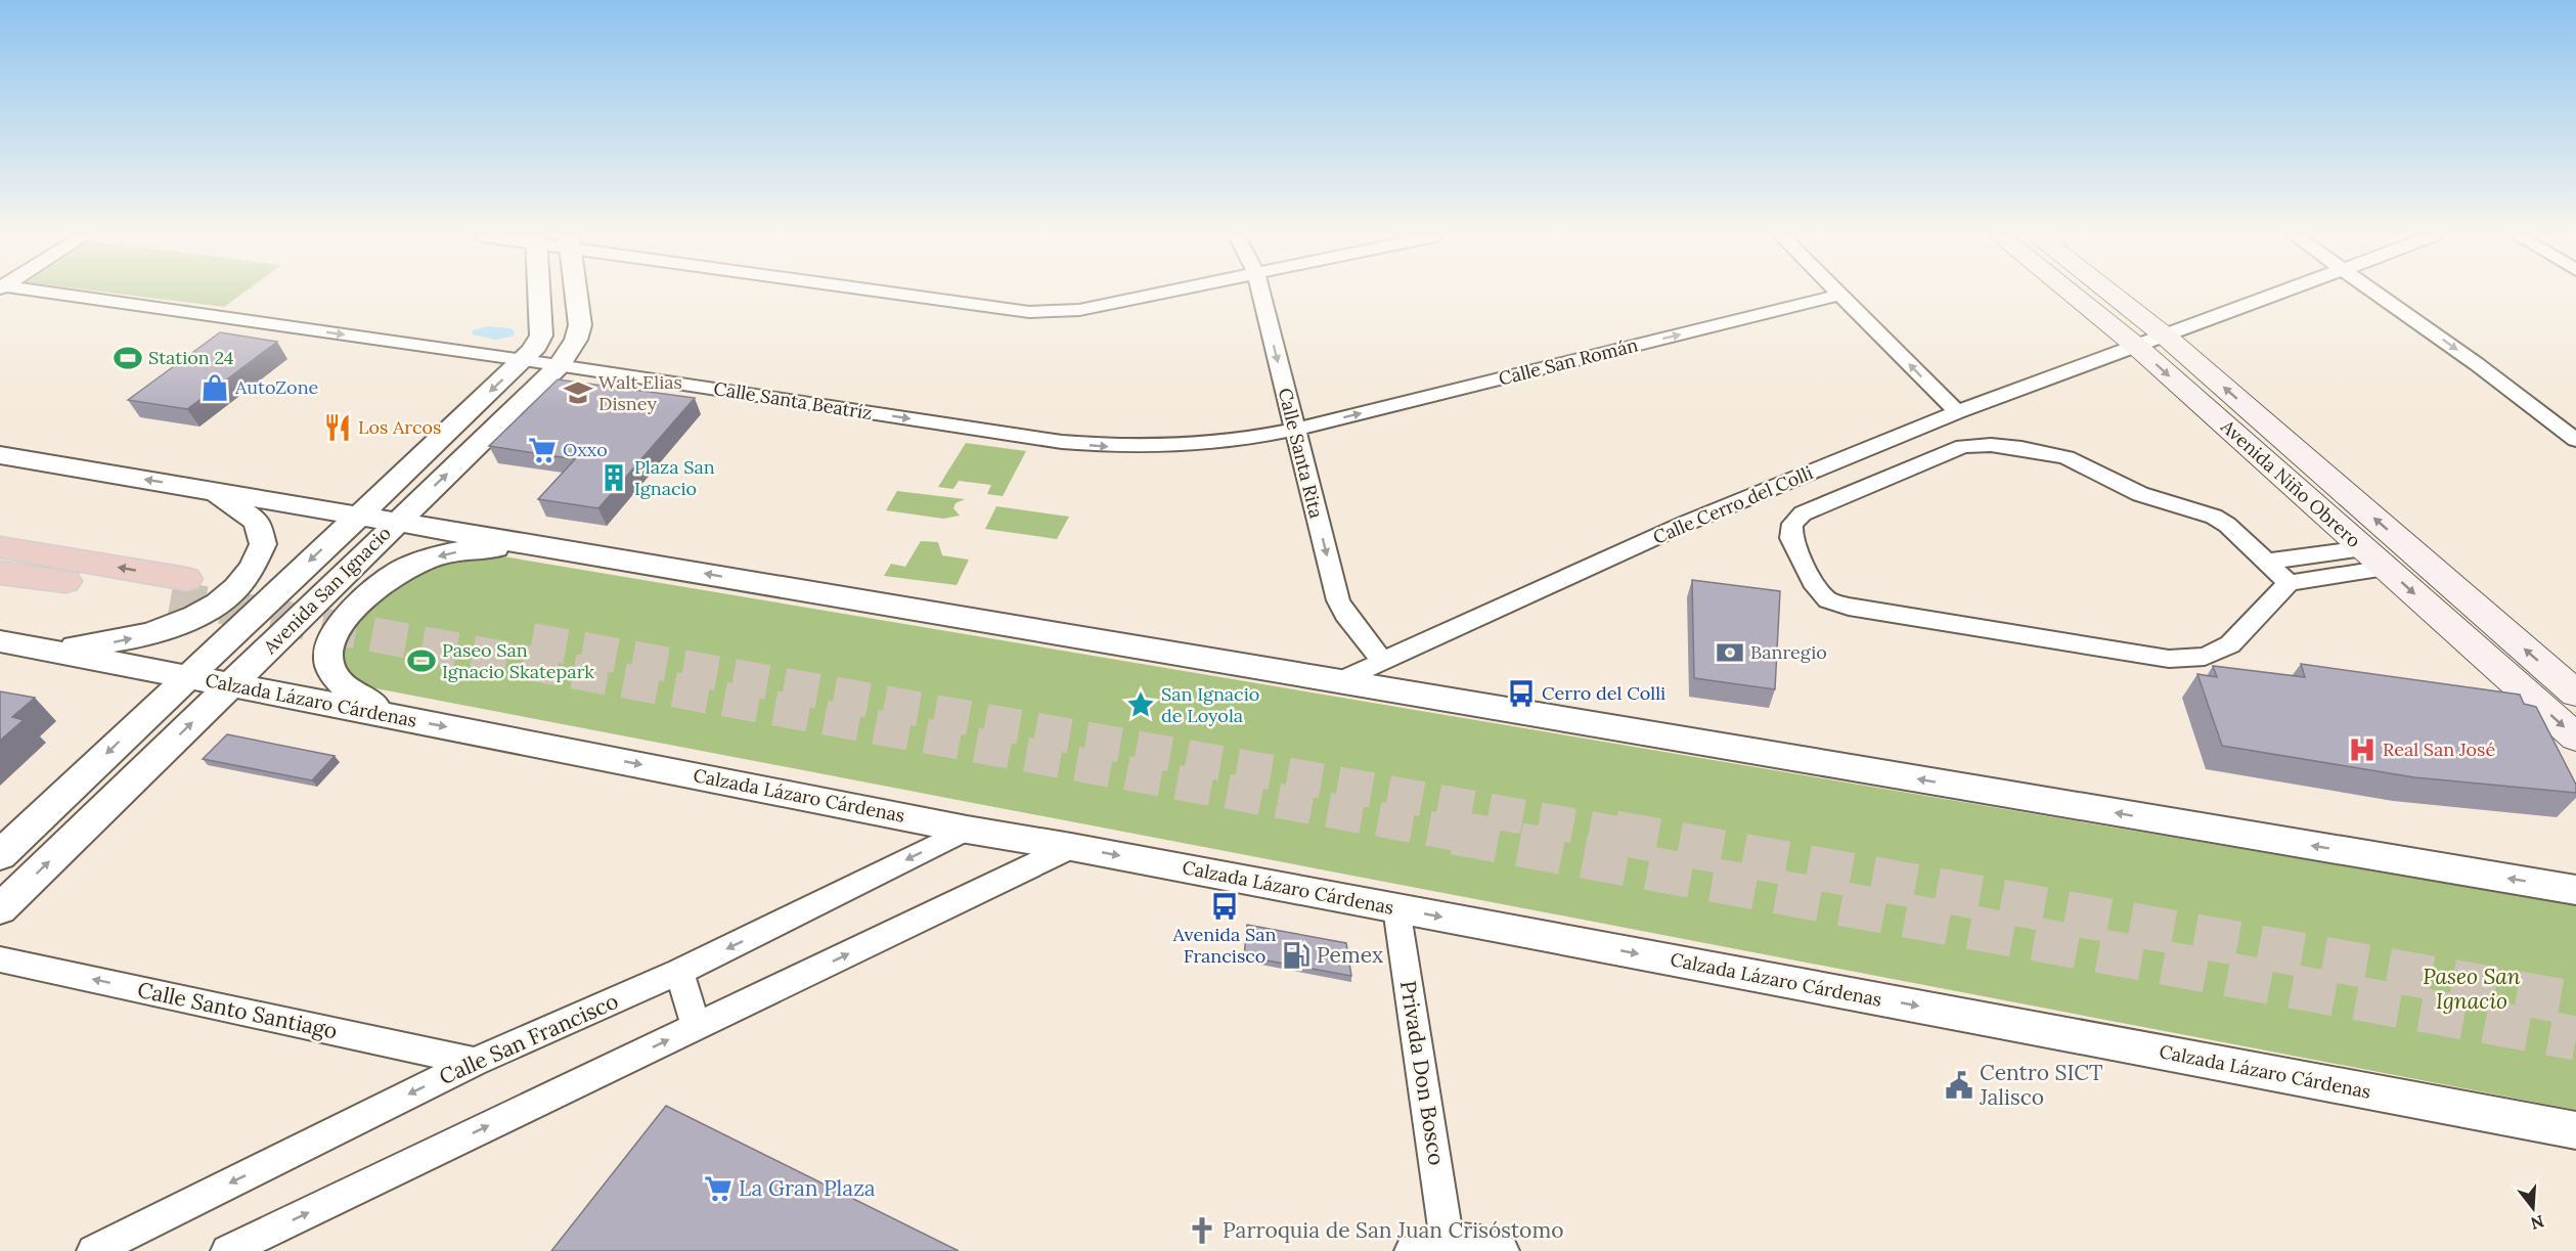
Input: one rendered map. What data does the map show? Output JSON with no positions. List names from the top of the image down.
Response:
{
  "streets": {
    "main road": ["Avenida Niño Obrero"],
    "street": [
      "Calle San Román",
      "Calle Santa Beatríz",
      "Calle Santa Rita",
      "Calle Cerro del Colli",
      "Avenida San Ignacio",
      "Calzada Lázaro Cárdenas",
      "Calle Santo Santiago",
      "Calle San Francisco",
      "Privada Don Bosco"
    ]
  },
  "crossings": [
    ["Calle San Román", "Calle Santa Beatríz"],
    ["Calle San Román", "Calle Santa Rita"],
    ["Calle Santa Beatríz", "Calle Santa Rita"],
    ["Calle Santa Beatríz", "Avenida San Ignacio"],
    ["Calle Santa Rita", "Calle Cerro del Colli"],
    ["Avenida Niño Obrero", "Calle Cerro del Colli"],
    ["Avenida San Ignacio", "Calzada Lázaro Cárdenas"],
    ["Calzada Lázaro Cárdenas", "Calle San Francisco"],
    ["Calzada Lázaro Cárdenas", "Privada Don Bosco"],
    ["Calle Santo Santiago", "Calle San Francisco"]
  ],
  "one_way": ["Calle San Román", "Calle Santa Rita", "Calle Santo Santiago"],
  "parks": ["Paseo San Ignacio"],
  "places": {
    "sports": ["Station 24", "Paseo San Ignacio Skatepark"],
    "shop": ["AutoZone"],
    "school or university": ["Walt Elias Disney"],
    "restaurant": ["Los Arcos"],
    "supermarket": ["Oxxo", "La Gran Plaza"],
    "building": ["Plaza San Ignacio"],
    "bank": ["Banregio"],
    "bus stop": ["Cerro del Colli", "Avenida San Francisco"],
    "place": ["San Ignacio de Loyola"],
    "hospital": ["Real San José"],
    "fuel station": ["Pemex"],
    "public building": ["Centro SICT Jalisco"],
    "church": ["Parroquia de San Juan Crisóstomo"]
  },
  "north": "bottom"
}
